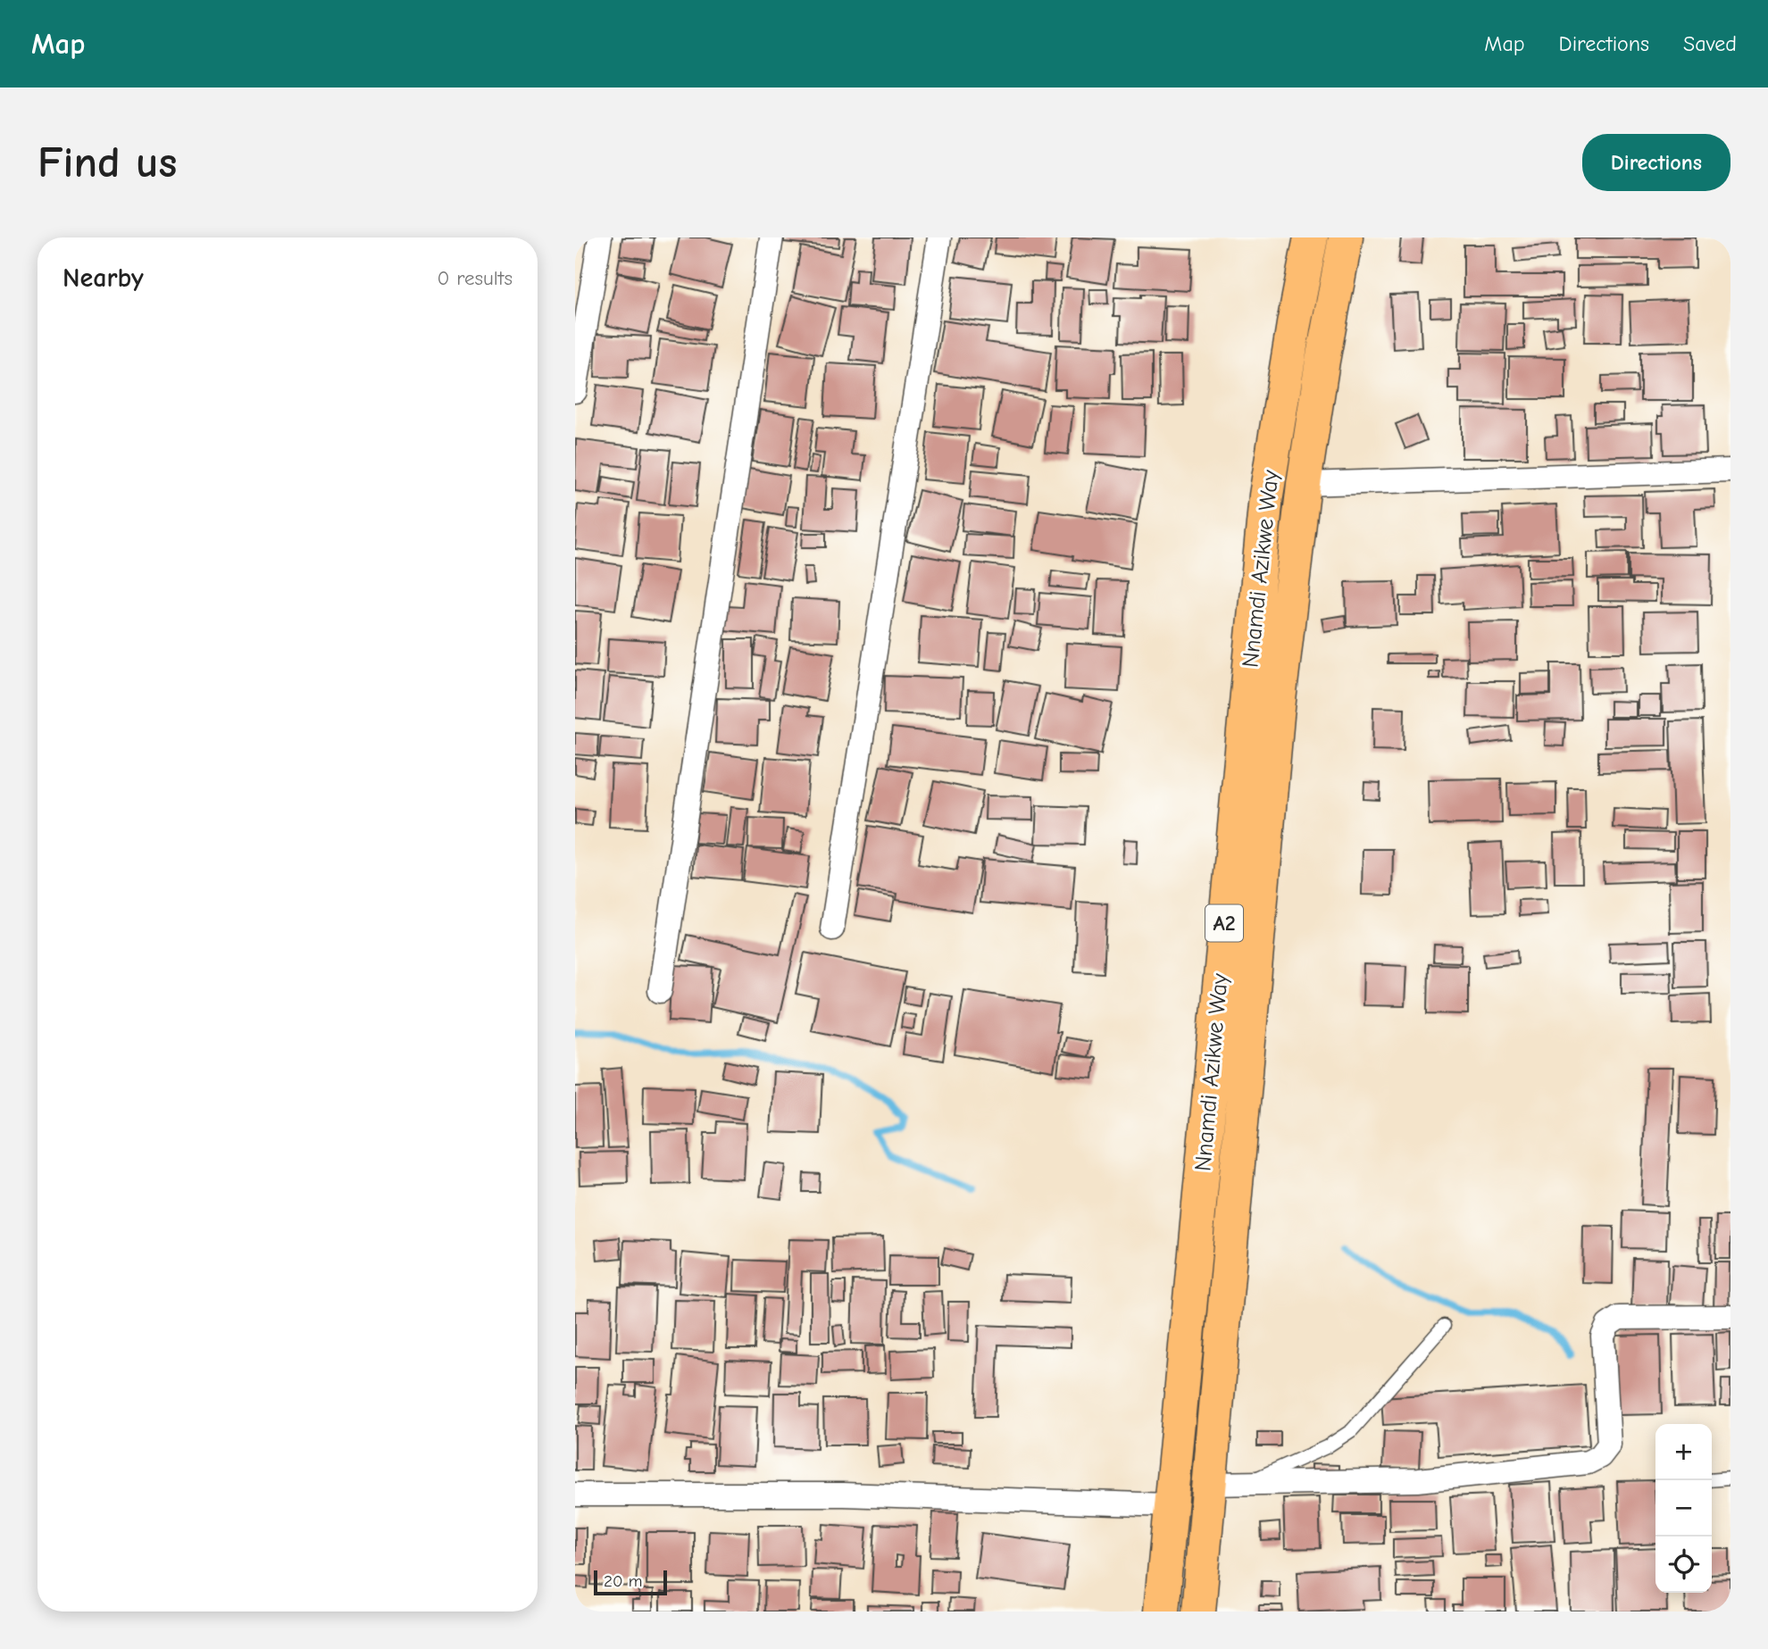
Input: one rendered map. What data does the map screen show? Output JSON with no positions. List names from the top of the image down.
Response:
{
  "streets": {
    "highway": ["Nnamdi Azikwe Way", "A2"]
  },
  "scale_bar": "20 m",
  "page": {
    "header": "Map",
    "nav": ["Map", "Directions", "Saved"],
    "buttons": "Directions",
    "title": "Find us",
    "heading": ["Nearby", "0 results"],
    "map_buttons": ["+", "−"],
    "scale": "20 m"
  }
}
